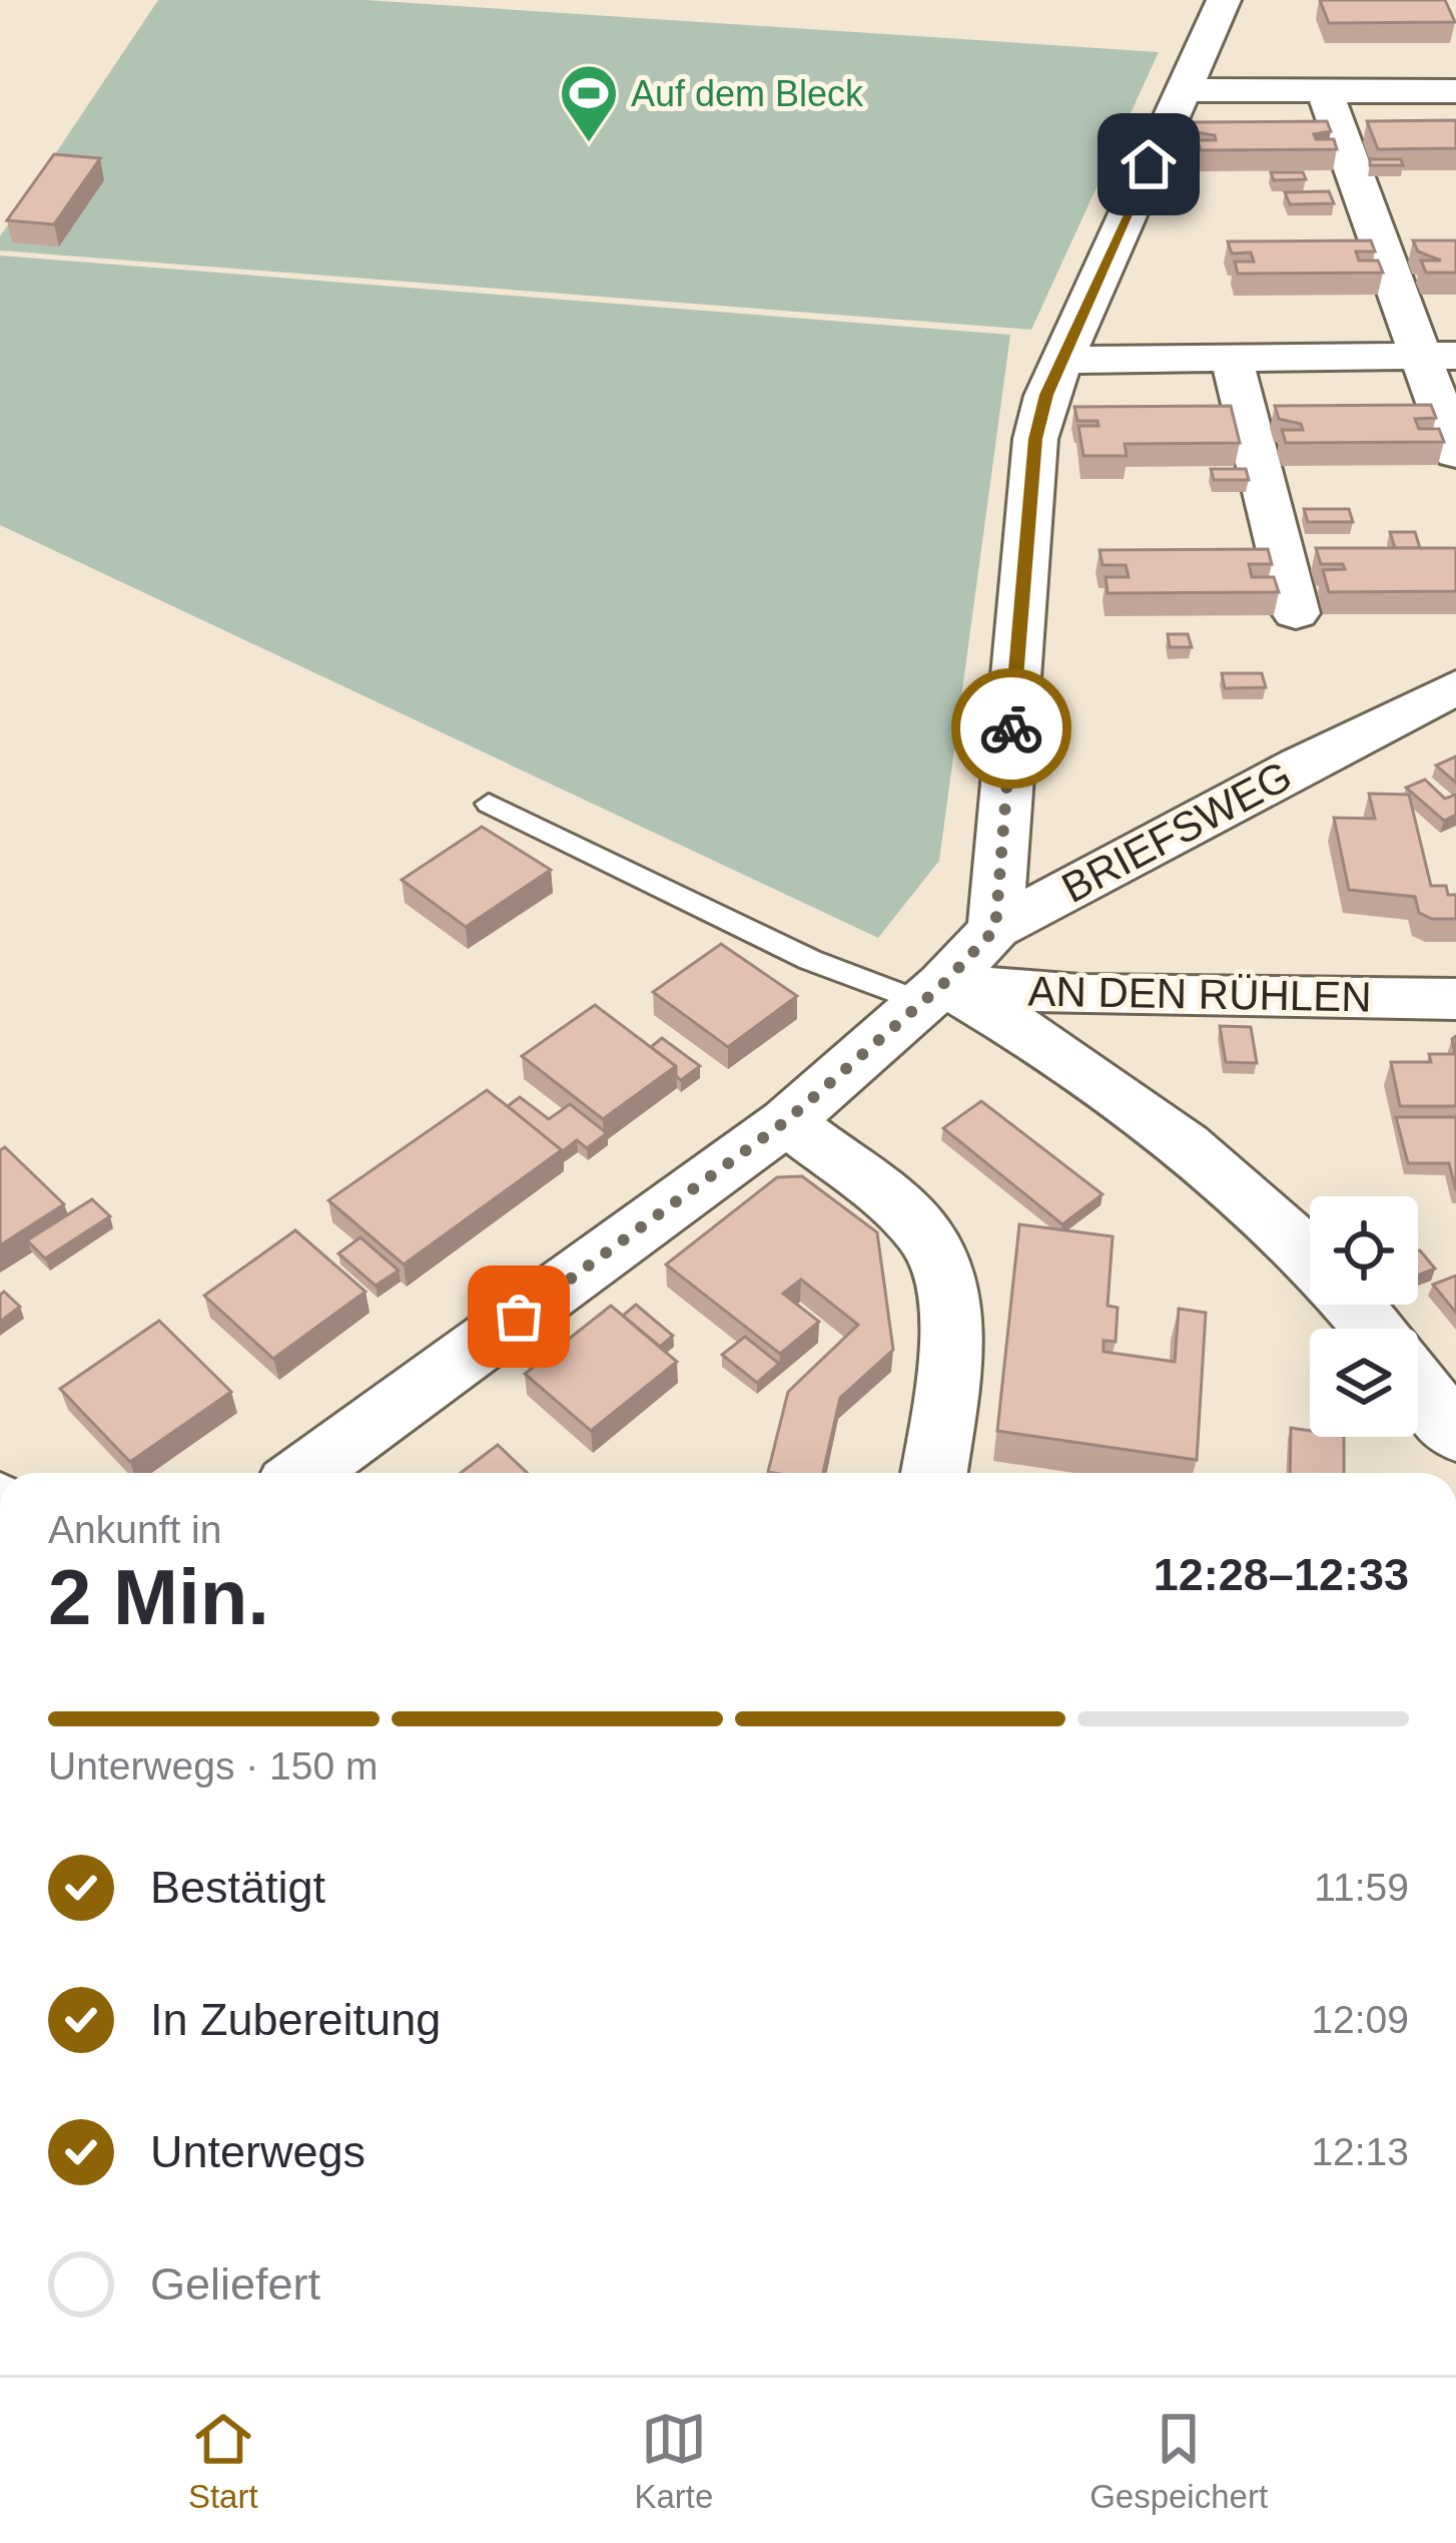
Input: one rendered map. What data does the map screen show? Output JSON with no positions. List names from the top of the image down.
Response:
{
  "streets": {
    "street": ["BRIEFSWEG", "AN DEN RÜHLEN"]
  },
  "crossings": [
    ["BRIEFSWEG", "AN DEN RÜHLEN"]
  ],
  "places": {
    "sports": ["Auf dem Bleck"]
  },
  "page": {
    "heading": ["2 Min.", "Ankunft in", "12:28–12:33"],
    "bar": "Unterwegs · 150 m",
    "list": [
      ["Bestätigt", "11:59"],
      ["In Zubereitung", "12:09"],
      ["Unterwegs", "12:13"],
      "Geliefert"
    ],
    "tabs": ["Start", "Karte", "Gespeichert"]
  }
}
